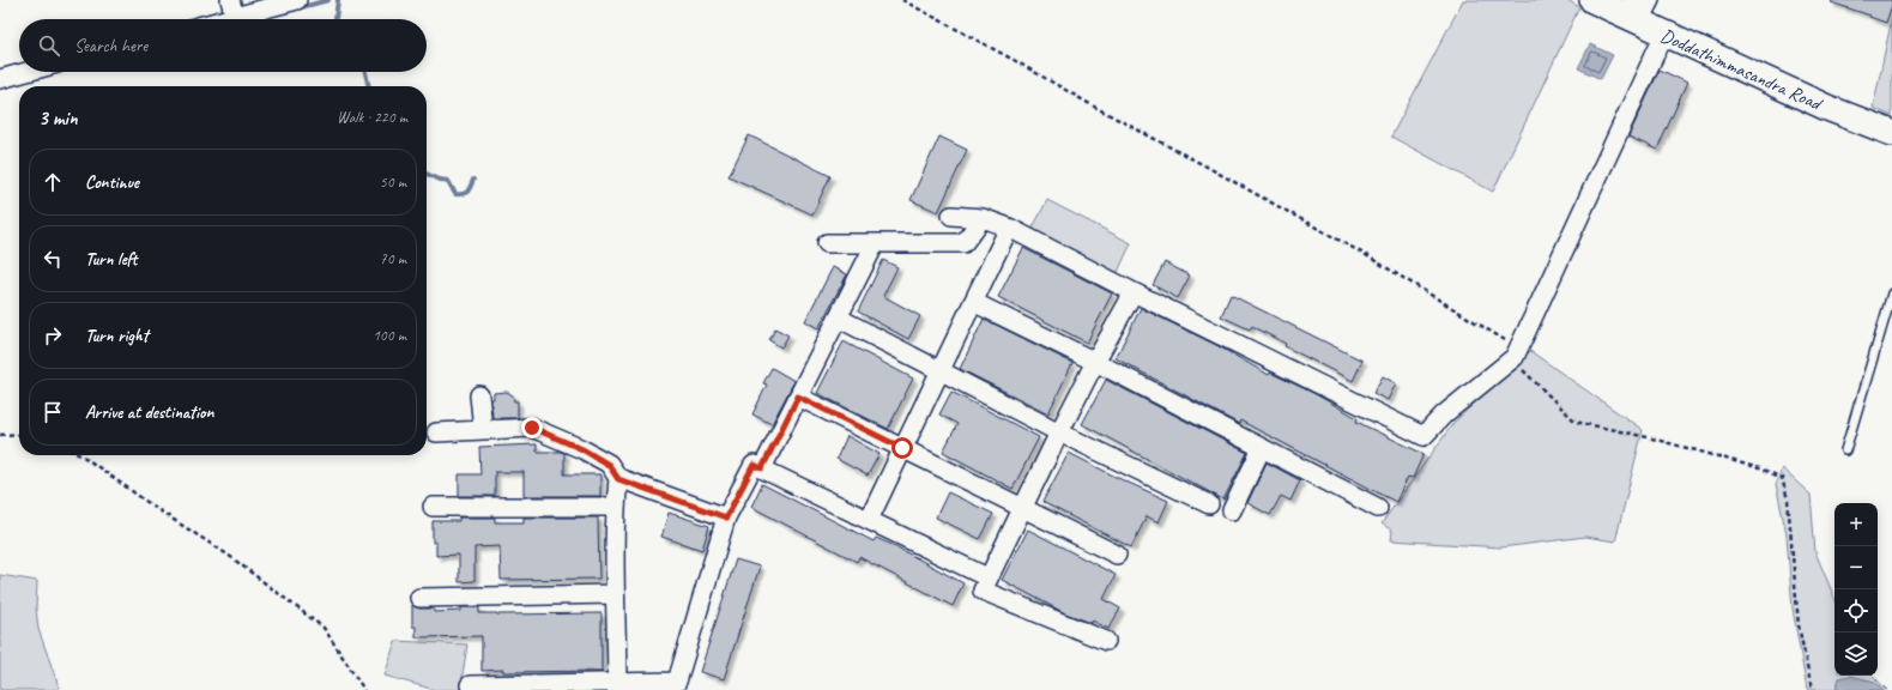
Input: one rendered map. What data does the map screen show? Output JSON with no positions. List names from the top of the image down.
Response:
{
  "streets": {
    "street": ["Doddathimmasandra Road"]
  },
  "page": {
    "search": "Search here",
    "heading": ["3 min", "Walk · 220 m"],
    "list": [
      ["Continue", "50 m"],
      ["Turn left", "70 m"],
      ["Turn right", "100 m"],
      "Arrive at destination"
    ],
    "map_buttons": ["+", "−"]
  }
}
